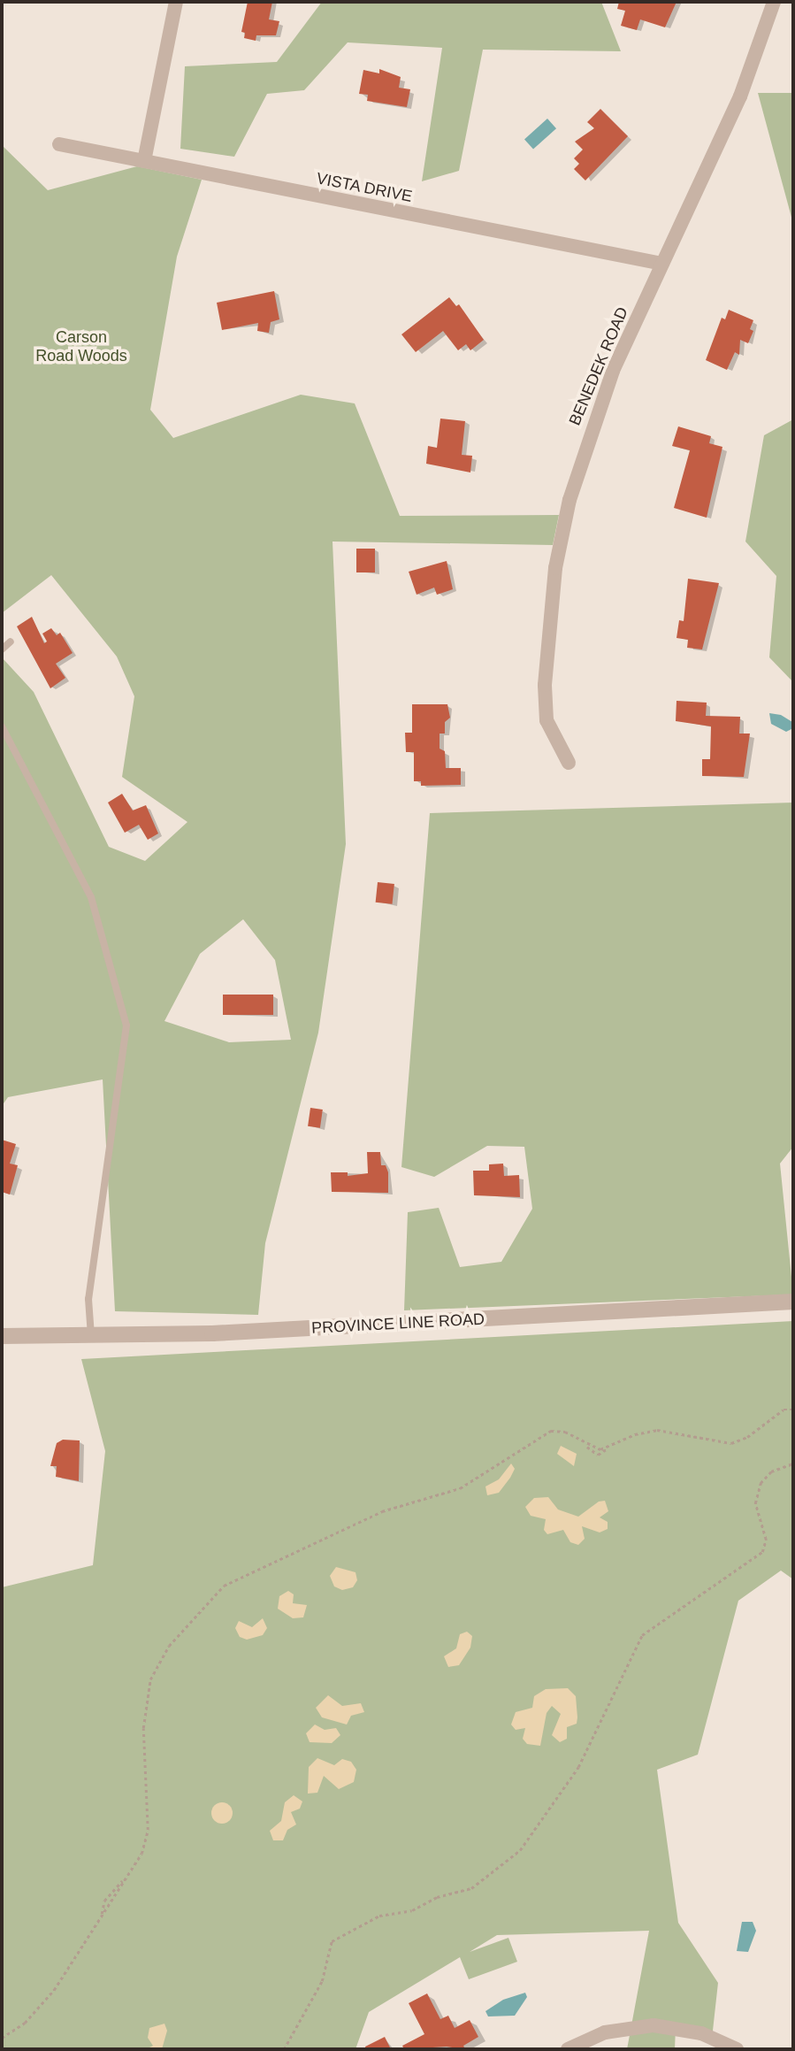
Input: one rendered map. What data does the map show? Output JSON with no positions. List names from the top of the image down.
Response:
{
  "streets": {
    "street": ["VISTA DRIVE", "BENEDEK ROAD", "PROVINCE LINE ROAD"]
  },
  "crossings": [
    ["VISTA DRIVE", "BENEDEK ROAD"]
  ],
  "parks": ["Carson Road Woods"]
}
